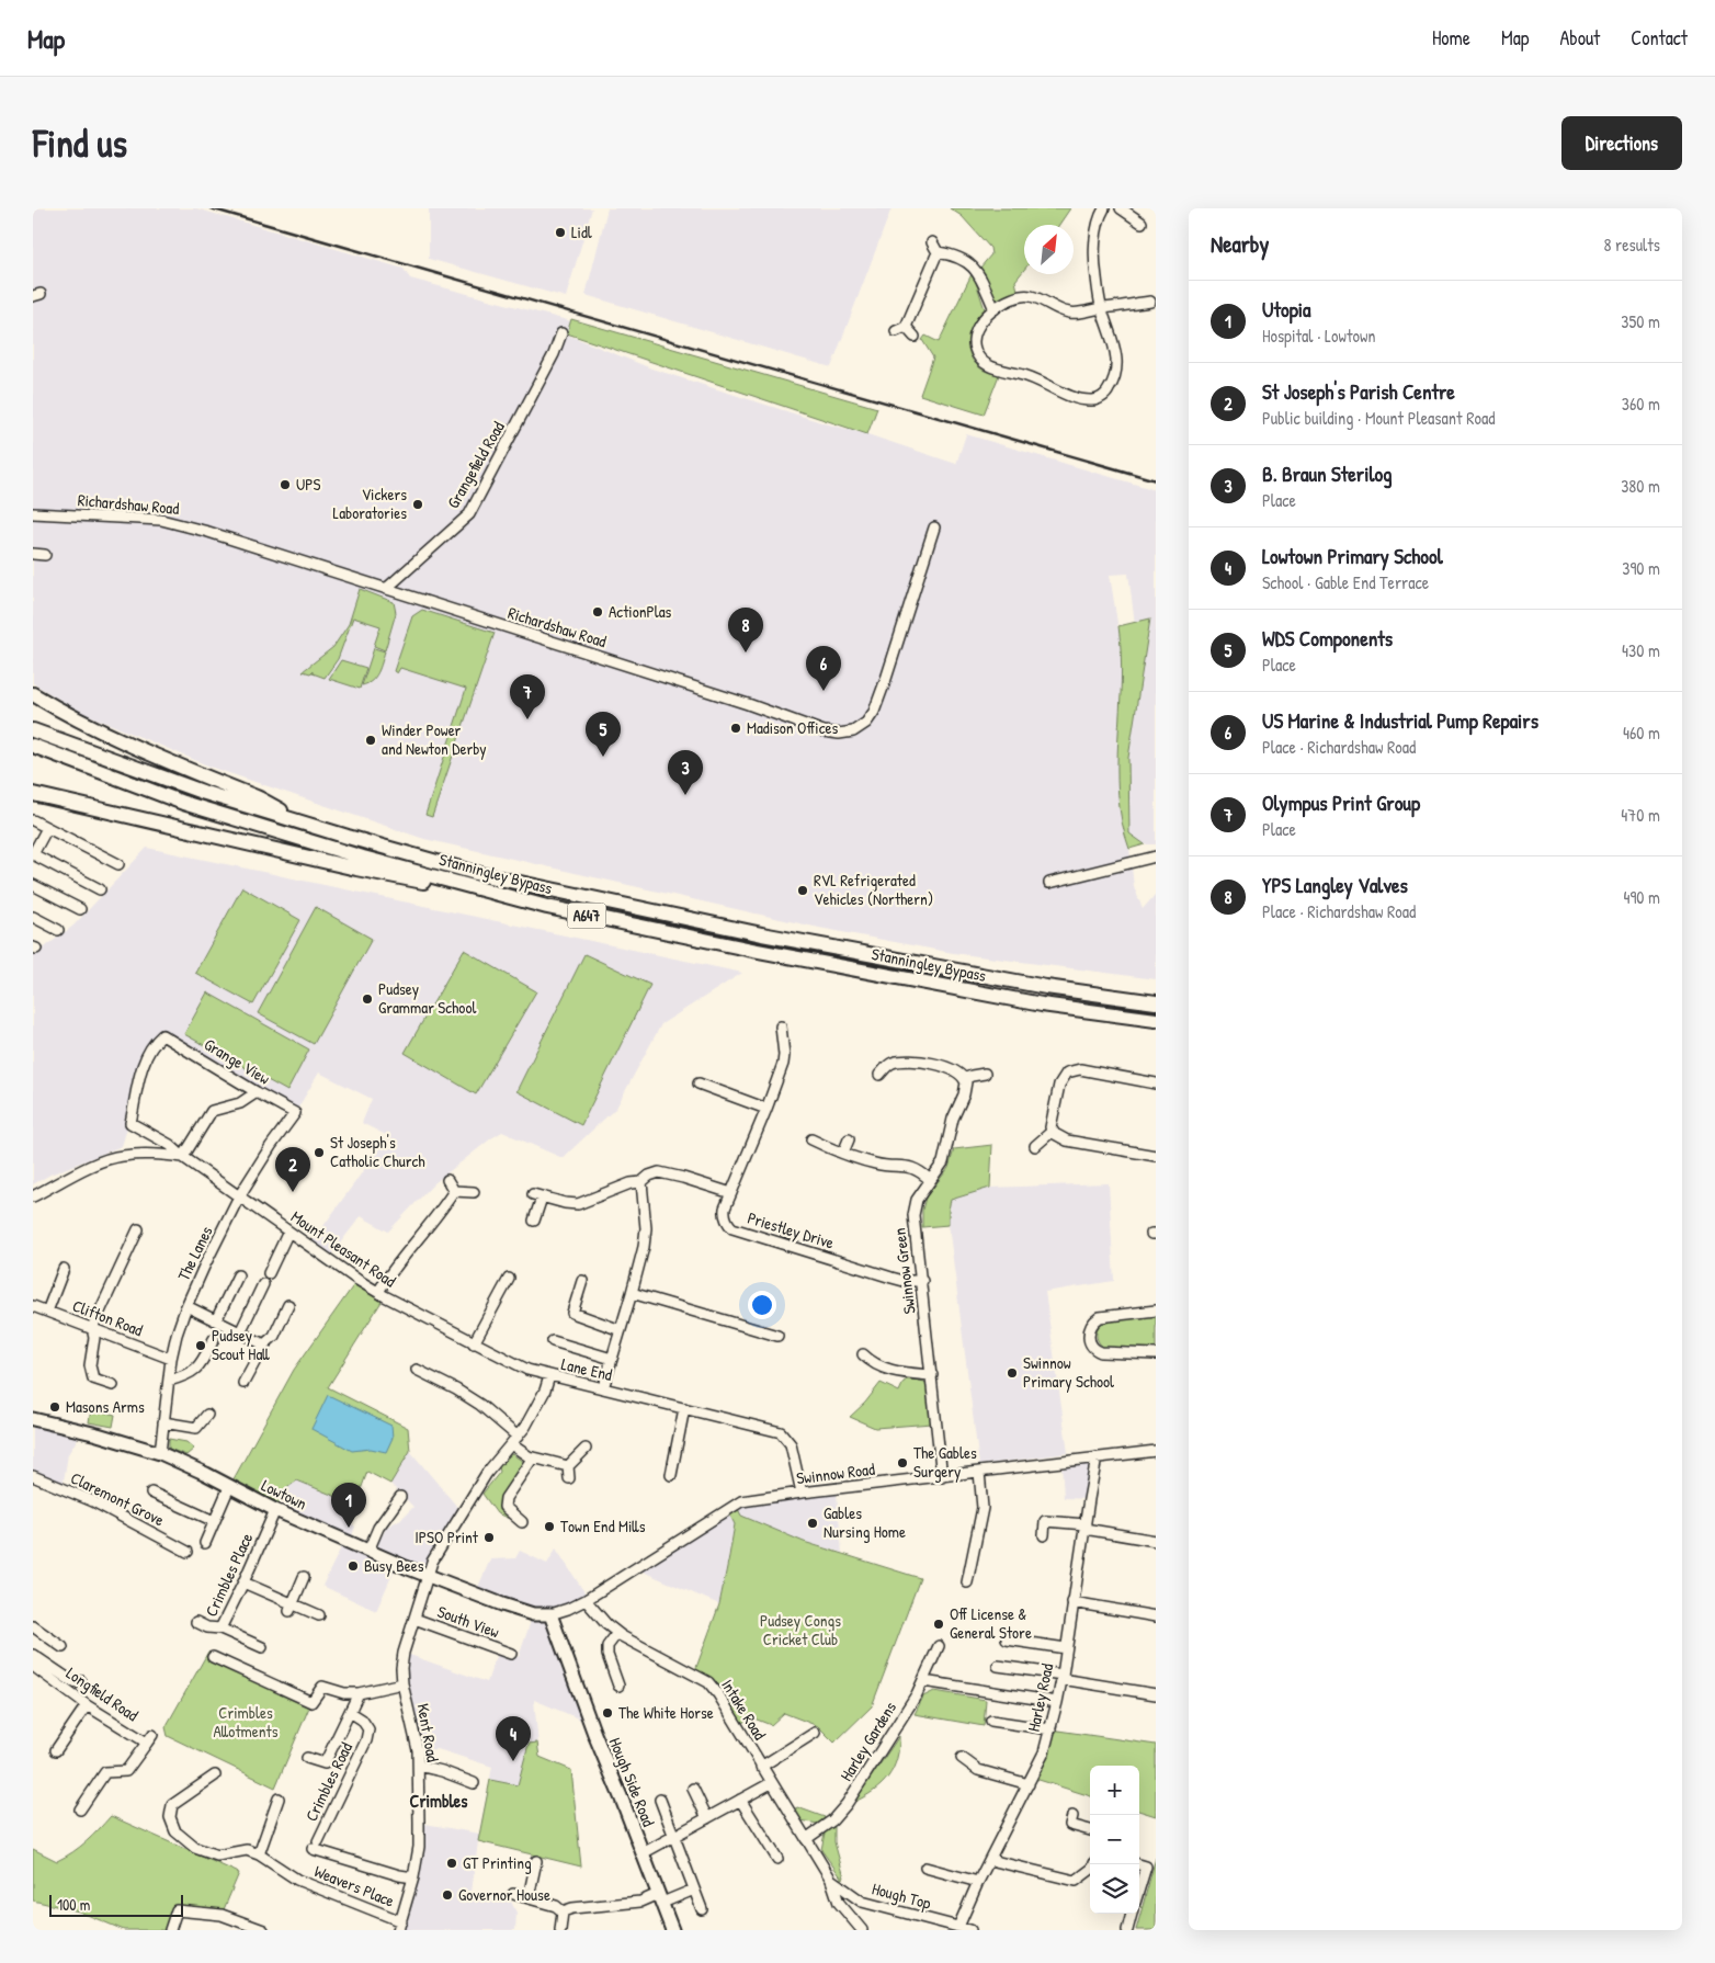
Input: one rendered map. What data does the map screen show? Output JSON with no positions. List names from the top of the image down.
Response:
{
  "streets": {
    "highway": ["Stanningley Bypass", "A647"],
    "main road": ["Lowtown", "Hough Side Road"],
    "street": [
      "Grangefield Road",
      "Richardshaw Road",
      "Grange View",
      "Priestley Drive",
      "Mount Pleasant Road",
      "The Lanes",
      "Swinnow Green",
      "Clifton Road",
      "Lane End",
      "Swinnow Road",
      "Claremont Grove",
      "Crimbles Place",
      "South View",
      "Longfield Road",
      "Harley Road",
      "Intake Road",
      "Kent Road",
      "Harley Gardens",
      "Crimbles Road",
      "Weavers Place",
      "Hough Top"
    ]
  },
  "crossings": [
    ["Grangefield Road", "Richardshaw Road"],
    ["Grange View", "Mount Pleasant Road"],
    ["Grange View", "The Lanes"],
    ["Priestley Drive", "Swinnow Green"],
    ["Mount Pleasant Road", "The Lanes"],
    ["Mount Pleasant Road", "Lane End"],
    ["The Lanes", "Clifton Road"],
    ["The Lanes", "Lowtown"],
    ["Swinnow Green", "Swinnow Road"],
    ["Lane End", "Swinnow Road"],
    ["Lane End", "Lowtown"],
    ["Lane End", "Kent Road"],
    ["Swinnow Road", "Lowtown"],
    ["Swinnow Road", "Harley Road"],
    ["Swinnow Road", "Intake Road"],
    ["Swinnow Road", "Hough Side Road"],
    ["Lowtown", "Crimbles Place"],
    ["Lowtown", "Kent Road"],
    ["Lowtown", "Hough Side Road"],
    ["South View", "Kent Road"],
    ["Harley Road", "Hough Top"],
    ["Intake Road", "Harley Gardens"],
    ["Intake Road", "Hough Top"],
    ["Kent Road", "Crimbles Road"],
    ["Kent Road", "Weavers Place"]
  ],
  "districts": ["Crimbles"],
  "parks": ["Pudsey Congs Cricket Club", "Crimbles Allotments"],
  "places": [
    "Lidl",
    "UPS",
    "Vickers Laboratories",
    "ActionPlas",
    "Madison Offices",
    "Winder Power and Newton Derby",
    "RVL Refrigerated Vehicles (Northern)",
    "Pudsey Grammar School",
    "St Joseph's Catholic Church",
    "Pudsey Scout Hall",
    "Swinnow Primary School",
    "Masons Arms",
    "The Gables Surgery",
    "Gables Nursing Home",
    "Town End Mills",
    "IPSO Print",
    "Busy Bees",
    "Off License & General Store",
    "The White Horse",
    "GT Printing",
    "Governor House"
  ],
  "scale_bar": "100 m",
  "north": "top right",
  "page": {
    "header": "Map",
    "nav": [
      "Home",
      "Map",
      "About",
      "Contact"
    ],
    "buttons": "Directions",
    "title": "Find us",
    "heading": ["Nearby", "8 results"],
    "list": [
      {
        "mark": "1",
        "name": "Utopia",
        "note": "Hospital · Lowtown",
        "value": "350 m"
      },
      {
        "mark": "2",
        "name": "St Joseph's Parish Centre",
        "note": "Public building · Mount Pleasant Road",
        "value": "360 m"
      },
      {
        "mark": "3",
        "name": "B. Braun Sterilog",
        "note": "Place",
        "value": "380 m"
      },
      {
        "mark": "4",
        "name": "Lowtown Primary School",
        "note": "School · Gable End Terrace",
        "value": "390 m"
      },
      {
        "mark": "5",
        "name": "WDS Components",
        "note": "Place",
        "value": "430 m"
      },
      {
        "mark": "6",
        "name": "US Marine & Industrial Pump Repairs",
        "note": "Place · Richardshaw Road",
        "value": "460 m"
      },
      {
        "mark": "7",
        "name": "Olympus Print Group",
        "note": "Place",
        "value": "470 m"
      },
      {
        "mark": "8",
        "name": "YPS Langley Valves",
        "note": "Place · Richardshaw Road",
        "value": "490 m"
      }
    ],
    "pins": [
      "8",
      "6",
      "7",
      "5",
      "3",
      "2",
      "1",
      "4"
    ],
    "map_buttons": ["+", "−"],
    "scale": "100 m"
  }
}
